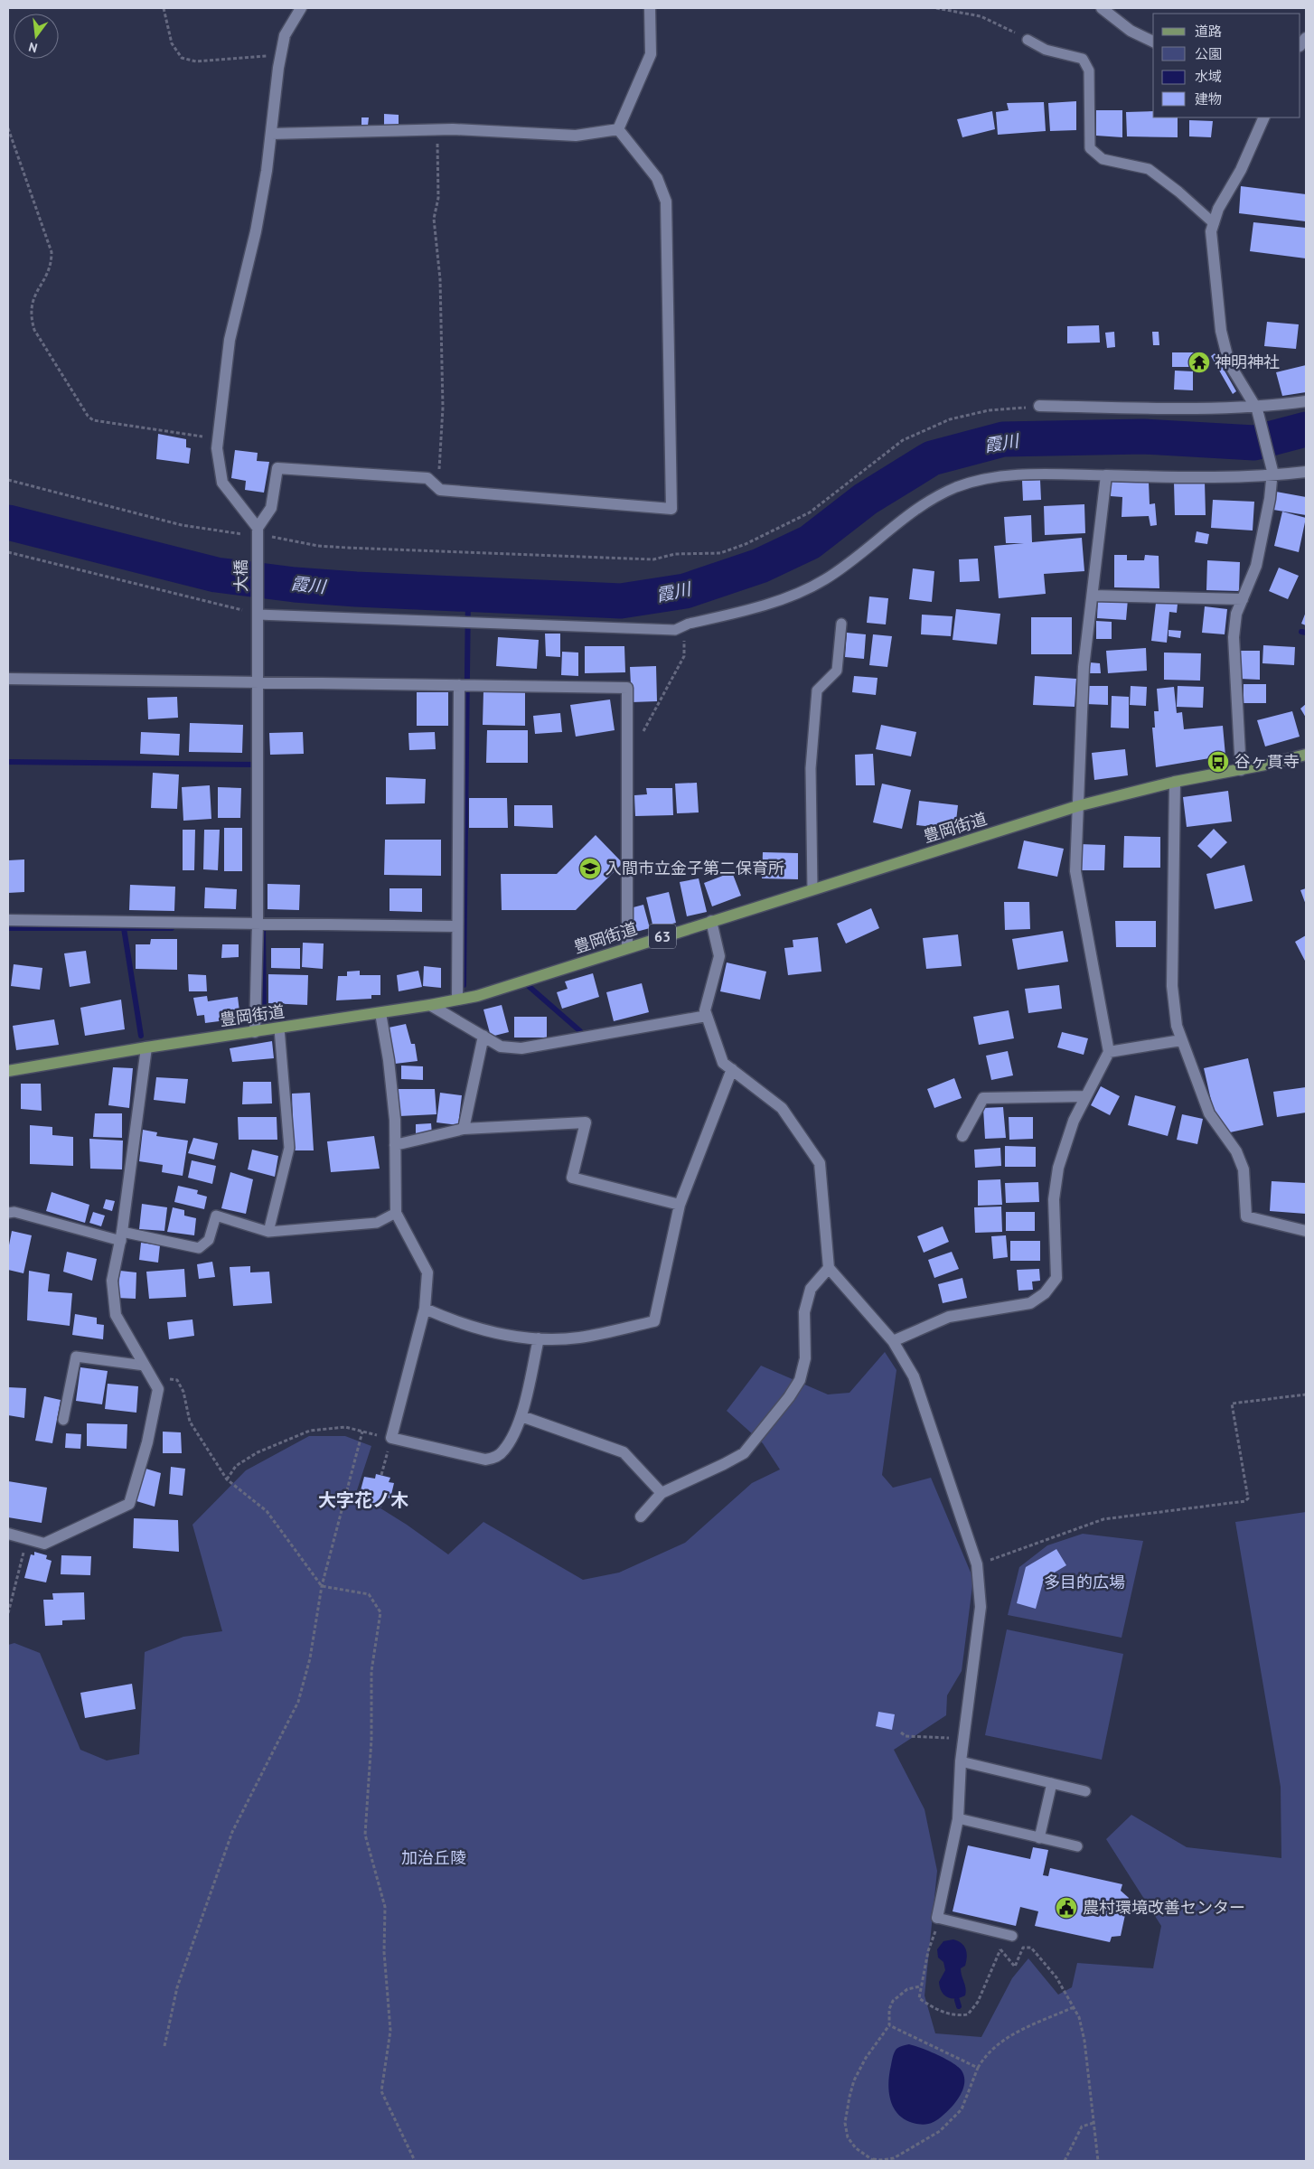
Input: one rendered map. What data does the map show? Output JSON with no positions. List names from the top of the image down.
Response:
{
  "streets": {
    "main road": ["豊岡街道", "63"],
    "street": ["大橋"]
  },
  "crossings": [
    ["大橋", "豊岡街道"]
  ],
  "districts": ["大字花ノ木"],
  "water": ["霞川"],
  "parks": ["多目的広場", "加治丘陵"],
  "places": {
    "temple": ["神明神社"],
    "bus stop": ["谷ヶ貫寺"],
    "school or university": ["入間市立金子第二保育所"],
    "public building": ["農村環境改善センター"]
  },
  "legend": [
    "道路",
    "公園",
    "水域",
    "建物"
  ],
  "north": "bottom"
}
